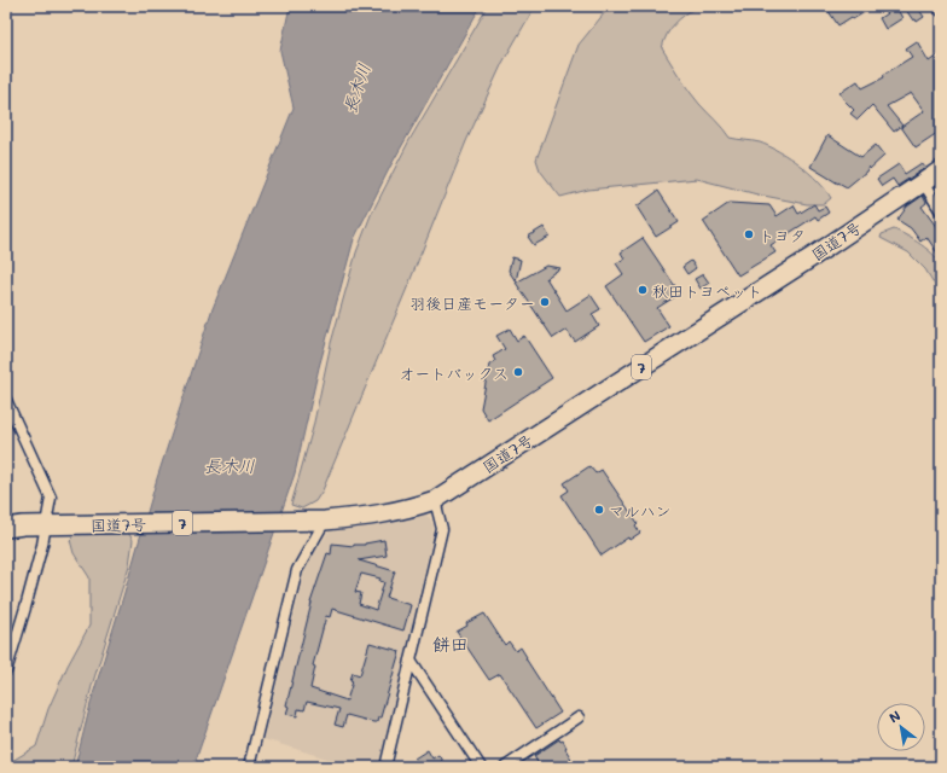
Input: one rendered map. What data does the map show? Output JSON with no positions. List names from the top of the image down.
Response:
{
  "streets": {
    "highway": ["国道7号", "7"]
  },
  "districts": ["餅田"],
  "water": ["長木川"],
  "places": [
    "トヨタ",
    "秋田トヨペット",
    "羽後日産モーター",
    "オートバックス",
    "マルハン"
  ],
  "north": "top left"
}
